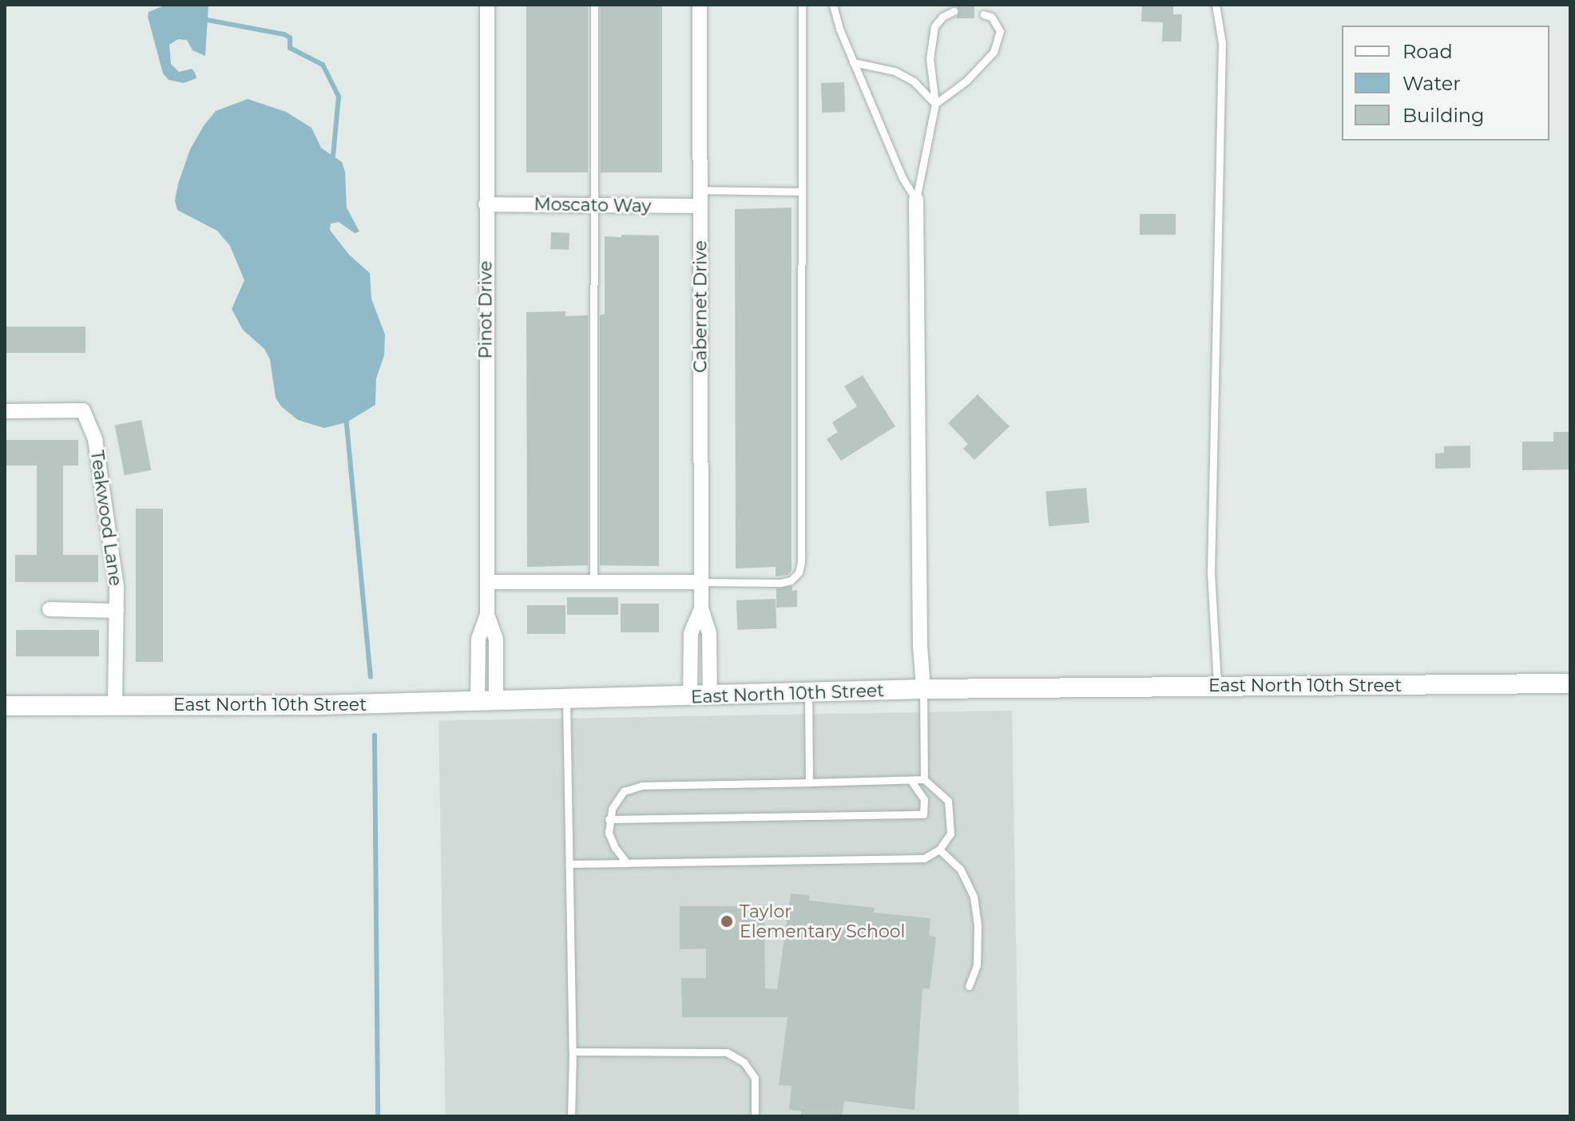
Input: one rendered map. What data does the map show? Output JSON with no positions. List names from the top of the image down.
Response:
{
  "streets": {
    "main road": ["East North 10th Street"],
    "street": [
      "Moscato Way",
      "Cabernet Drive",
      "Pinot Drive",
      "Teakwood Lane"
    ]
  },
  "crossings": [
    ["Moscato Way", "Cabernet Drive"],
    ["Moscato Way", "Pinot Drive"],
    ["Cabernet Drive", "East North 10th Street"],
    ["Pinot Drive", "East North 10th Street"],
    ["Teakwood Lane", "East North 10th Street"]
  ],
  "places": ["Taylor Elementary School"],
  "legend": ["Road", "Water", "Building"]
}
